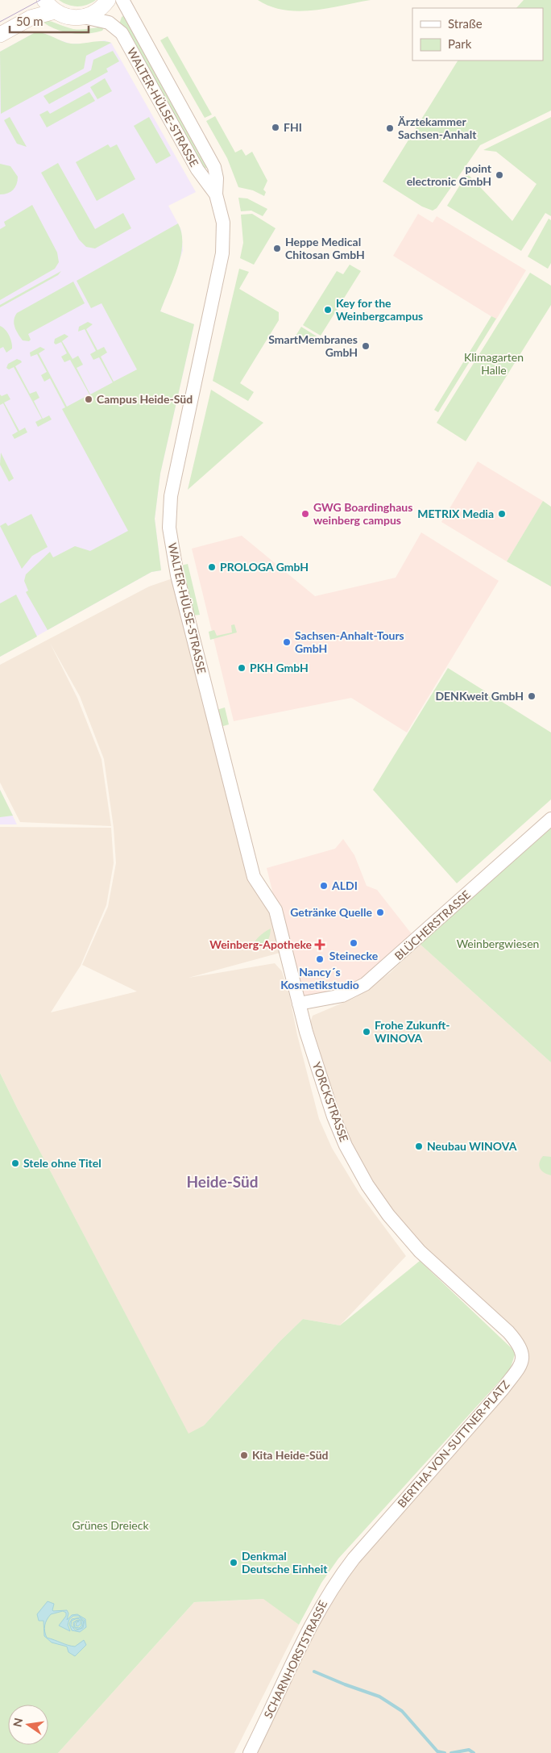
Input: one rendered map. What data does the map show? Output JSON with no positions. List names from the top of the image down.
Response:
{
  "streets": {
    "street": [
      "WALTER-HÜLSE-STRASSE",
      "BLÜCHERSTRASSE",
      "YORCKSTRASSE",
      "BERTHA-VON-SUTTNER-PLATZ",
      "SCHARNHORSTSTRASSE"
    ]
  },
  "crossings": [
    ["WALTER-HÜLSE-STRASSE", "BLÜCHERSTRASSE"],
    ["WALTER-HÜLSE-STRASSE", "YORCKSTRASSE"],
    ["BLÜCHERSTRASSE", "YORCKSTRASSE"],
    ["YORCKSTRASSE", "BERTHA-VON-SUTTNER-PLATZ"],
    ["BERTHA-VON-SUTTNER-PLATZ", "SCHARNHORSTSTRASSE"]
  ],
  "districts": ["Heide-Süd"],
  "parks": ["Klimagarten Halle", "Weinbergwiesen", "Grünes Dreieck"],
  "places": {
    "other": [
      "FHI",
      "Ärztekammer Sachsen-Anhalt",
      "point electronic GmbH",
      "Heppe Medical Chitosan GmbH",
      "Key for the Weinbergcampus",
      "SmartMembranes GmbH",
      "Campus Heide-Süd",
      "GWG Boardinghaus weinberg campus",
      "METRIX Media",
      "PROLOGA GmbH",
      "Sachsen-Anhalt-Tours GmbH",
      "PKH GmbH",
      "DENKweit GmbH",
      "ALDI",
      "Getränke Quelle",
      "Steinecke",
      "Nancy´s Kosmetikstudio",
      "Frohe Zukunft- WINOVA",
      "Neubau WINOVA",
      "Stele ohne Titel",
      "Kita Heide-Süd",
      "Denkmal Deutsche Einheit"
    ],
    "health": ["Weinberg-Apotheke"]
  },
  "legend": ["Straße", "Park"],
  "scale_bar": "50 m",
  "north": "left"
}
